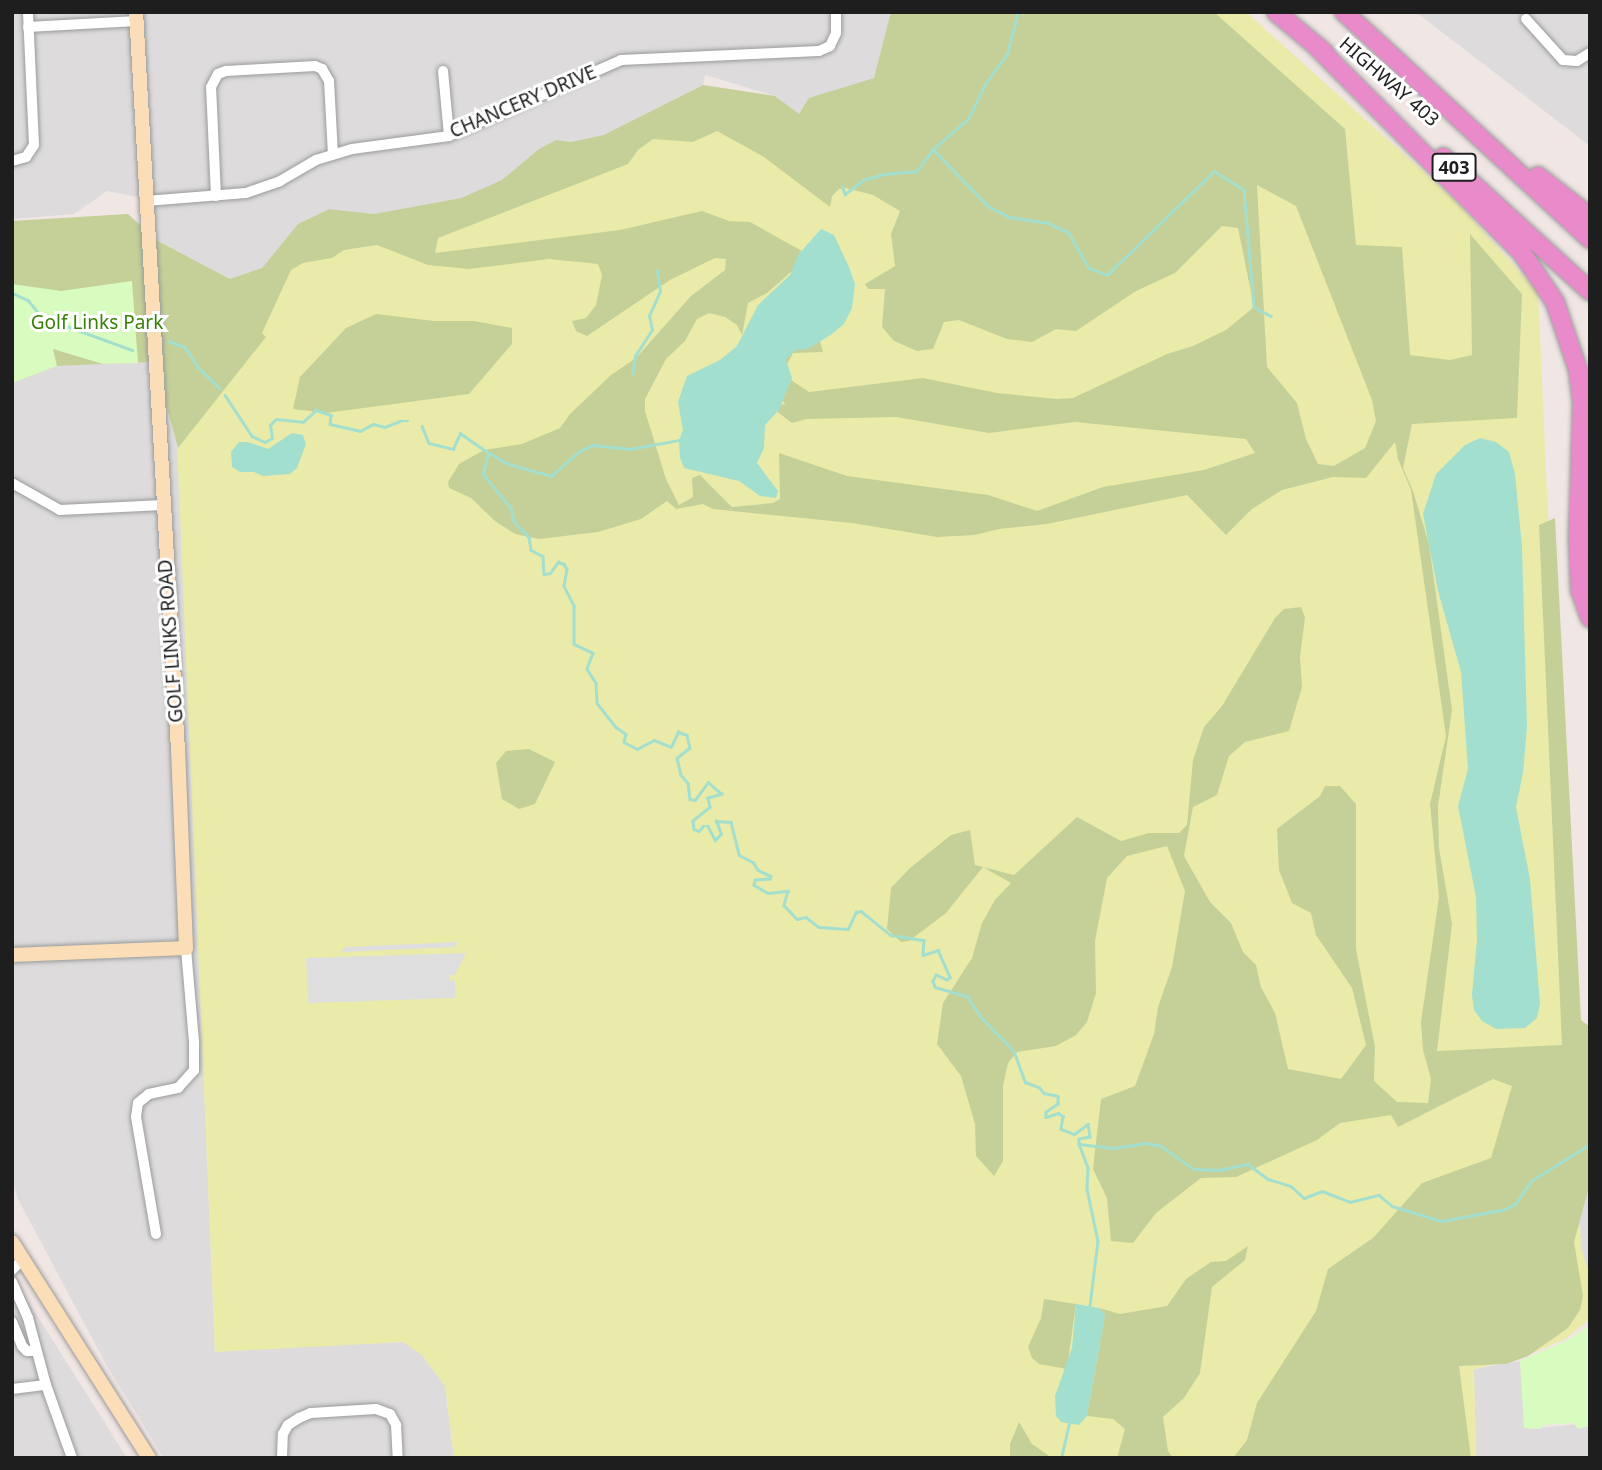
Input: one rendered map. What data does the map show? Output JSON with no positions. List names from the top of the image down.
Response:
{
  "streets": {
    "highway": ["HIGHWAY 403", "403"],
    "main road": ["GOLF LINKS ROAD"],
    "street": ["CHANCERY DRIVE"]
  },
  "crossings": [
    ["HIGHWAY 403", "403"],
    ["CHANCERY DRIVE", "GOLF LINKS ROAD"]
  ],
  "parks": ["Golf Links Park"]
}
